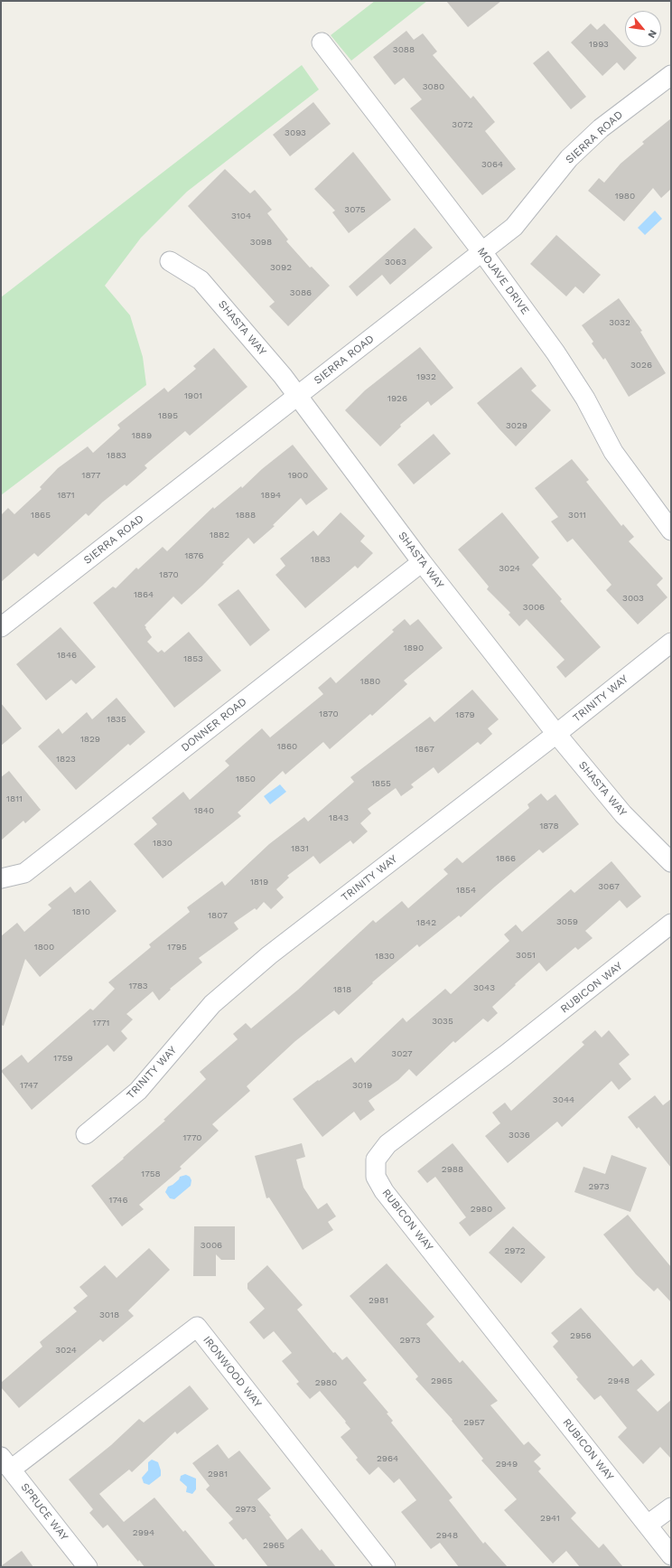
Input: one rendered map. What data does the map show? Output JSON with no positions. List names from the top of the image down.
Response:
{
  "streets": {
    "street": [
      "SIERRA ROAD",
      "MOJAVE DRIVE",
      "SHASTA WAY",
      "TRINITY WAY",
      "DONNER ROAD",
      "RUBICON WAY",
      "IRONWOOD WAY",
      "SPRUCE WAY"
    ]
  },
  "crossings": [
    ["SIERRA ROAD", "MOJAVE DRIVE"],
    ["SIERRA ROAD", "SHASTA WAY"],
    ["SHASTA WAY", "TRINITY WAY"],
    ["SHASTA WAY", "DONNER ROAD"],
    ["IRONWOOD WAY", "SPRUCE WAY"]
  ],
  "house_numbers": [
    "1993",
    "3088",
    "3080",
    "3072",
    "3093",
    "3064",
    "1980",
    "3075",
    "3104",
    "3098",
    "3063",
    "3092",
    "3086",
    "3032",
    "3026",
    "1932",
    "1901",
    "1926",
    "1895",
    "3029",
    "1889",
    "1883",
    "1877",
    "1900",
    "1871",
    "1894",
    "1865",
    "1888",
    "3011",
    "1882",
    "1876",
    "1883",
    "3024",
    "1870",
    "1864",
    "3003",
    "3006",
    "1890",
    "1846",
    "1853",
    "1880",
    "1870",
    "1879",
    "1835",
    "1829",
    "1860",
    "1867",
    "1823",
    "1850",
    "1855",
    "1811",
    "1840",
    "1843",
    "1878",
    "1830",
    "1831",
    "1866",
    "1819",
    "3067",
    "1854",
    "1810",
    "1807",
    "3059",
    "1842",
    "1800",
    "1795",
    "3051",
    "1830",
    "1783",
    "3043",
    "1818",
    "3035",
    "1771",
    "3027",
    "1759",
    "1747",
    "3019",
    "3044",
    "3036",
    "1770",
    "2988",
    "1758",
    "2973",
    "1746",
    "2980",
    "3006",
    "2972",
    "2981",
    "3018",
    "2956",
    "2973",
    "3024",
    "2965",
    "2948",
    "2980",
    "2957",
    "2964",
    "2949",
    "2981",
    "2973",
    "2941",
    "2994",
    "2948",
    "2965"
  ],
  "north": "bottom right"
}
